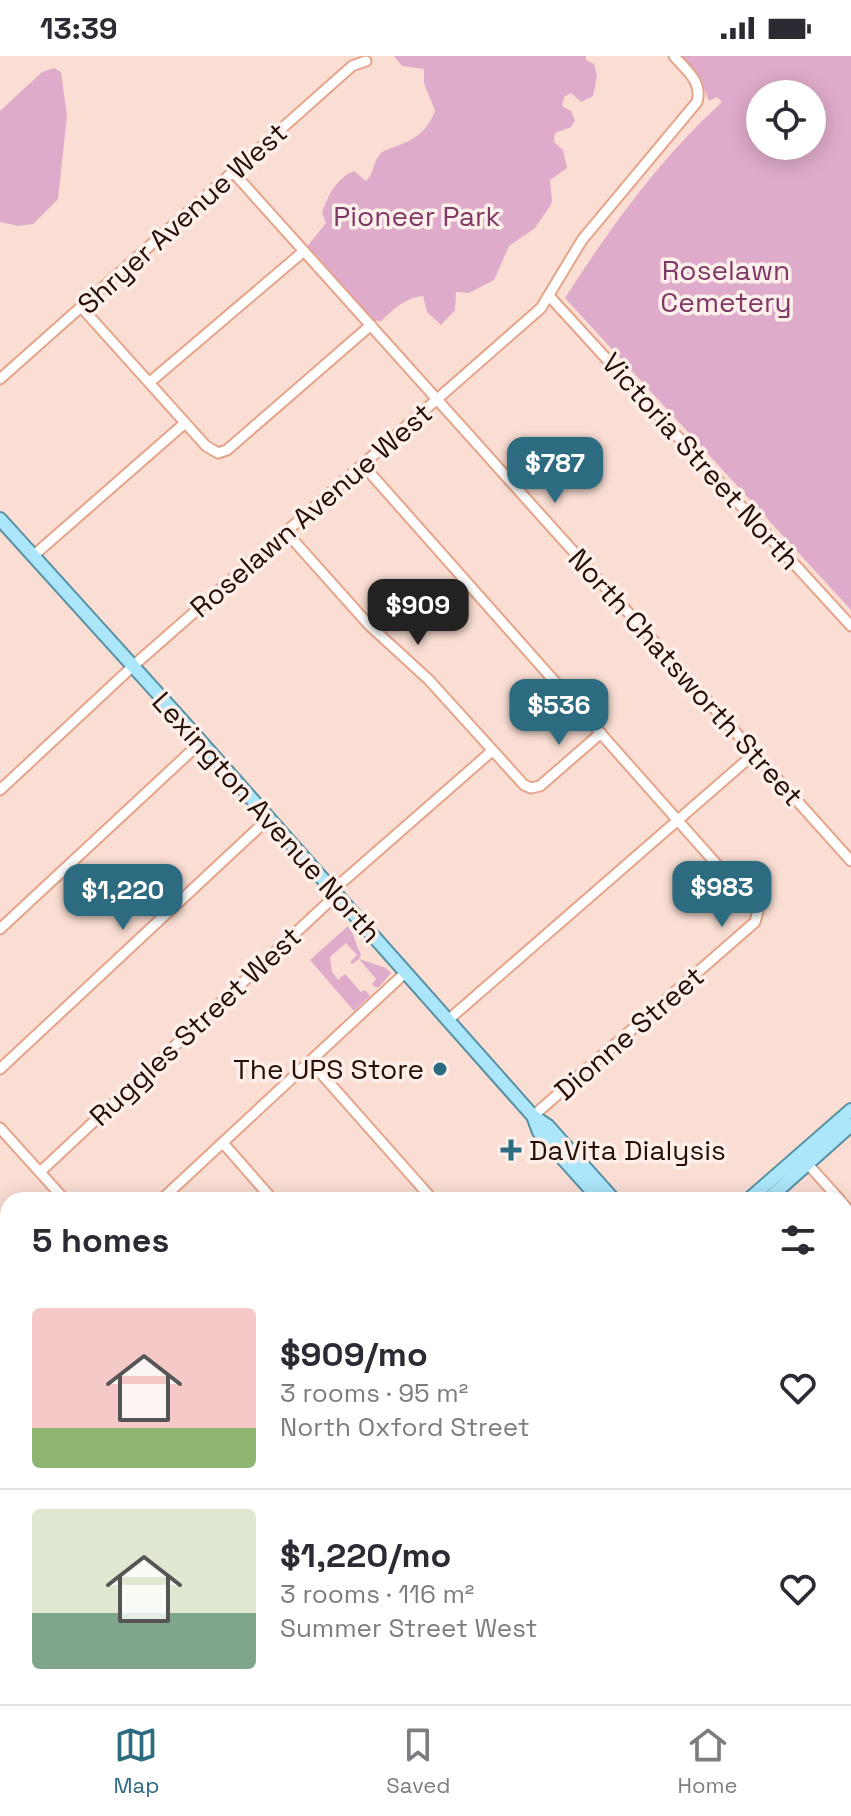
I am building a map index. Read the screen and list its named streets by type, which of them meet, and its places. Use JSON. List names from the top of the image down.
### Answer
{
  "streets": {
    "main road": ["Lexington Avenue North"],
    "street": [
      "Shryer Avenue West",
      "Victoria Street North",
      "Roselawn Avenue West",
      "North Chatsworth Street",
      "Ruggles Street West",
      "Dionne Street"
    ]
  },
  "crossings": [
    ["Shryer Avenue West", "North Chatsworth Street"],
    ["Victoria Street North", "Roselawn Avenue West"],
    ["Roselawn Avenue West", "North Chatsworth Street"],
    ["Roselawn Avenue West", "Lexington Avenue North"],
    ["Lexington Avenue North", "Ruggles Street West"],
    ["Lexington Avenue North", "Dionne Street"]
  ],
  "parks": ["Pioneer Park", "Roselawn Cemetery"],
  "places": {
    "other": ["The UPS Store"],
    "health": ["DaVita Dialysis"]
  },
  "page": {
    "status": "13:39",
    "price": [
      "$787",
      "$909",
      "$536",
      "$983",
      "$1,220"
    ],
    "heading": "5 homes",
    "list": [
      {
        "name": "$909/mo",
        "note": "3 rooms · 95 m² · North Oxford Street"
      },
      {
        "name": "$1,220/mo",
        "note": "3 rooms · 116 m² · Summer Street West"
      }
    ],
    "tabs": ["Map", "Saved", "Home"]
  }
}
